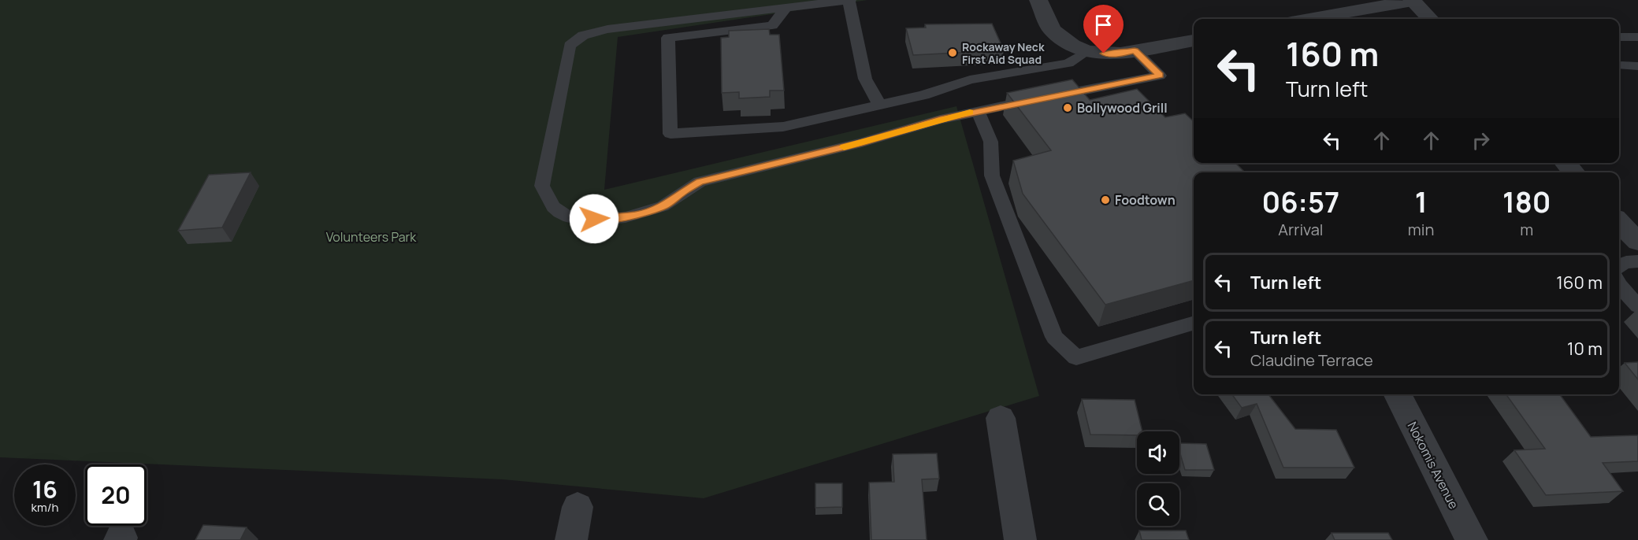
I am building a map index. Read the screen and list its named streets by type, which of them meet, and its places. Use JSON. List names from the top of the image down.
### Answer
{
  "streets": {
    "street": ["Nokomis Avenue"]
  },
  "parks": ["Volunteers Park"],
  "places": ["Rockaway Neck First Aid Squad", "Bollywood Grill", "Foodtown"],
  "page": {
    "turn": ["160 m", "Turn left"],
    "eta": [
      "06:57",
      "Arrival",
      "1",
      "min",
      "180",
      "m"
    ],
    "list": [
      {
        "name": "Turn left",
        "value": "160 m"
      },
      {
        "name": "Turn left",
        "note": "Claudine Terrace",
        "value": "10 m"
      }
    ],
    "speed": "16 km/h",
    "limit": "20"
  }
}
